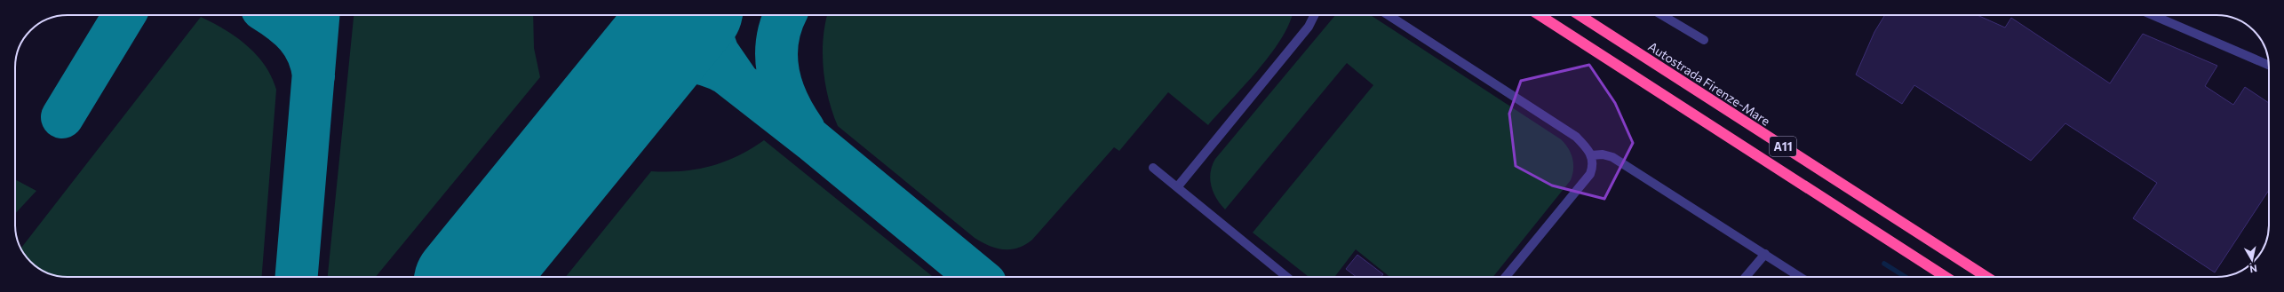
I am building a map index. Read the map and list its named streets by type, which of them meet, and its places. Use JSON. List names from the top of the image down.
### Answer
{
  "streets": {
    "highway": ["Autostrada Firenze-Mare", "A11"]
  },
  "north": "bottom"
}
